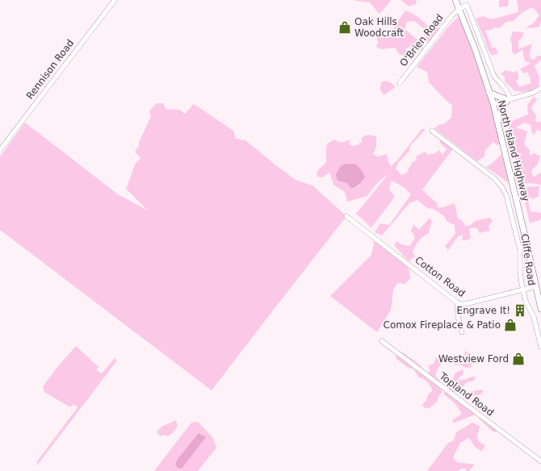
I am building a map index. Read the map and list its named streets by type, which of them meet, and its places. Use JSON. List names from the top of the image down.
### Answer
{
  "streets": {
    "main road": ["North Island Highway"],
    "street": [
      "O'Brien Road",
      "Rennison Road",
      "Cliffe Road",
      "Cotton Road",
      "Topland Road"
    ]
  },
  "crossings": [
    ["O'Brien Road", "North Island Highway"],
    ["North Island Highway", "Cotton Road"],
    ["Cliffe Road", "Cotton Road"]
  ],
  "places": {
    "shop": ["Oak Hills Woodcraft", "Comox Fireplace & Patio", "Westview Ford"],
    "building": ["Engrave It!"]
  }
}
